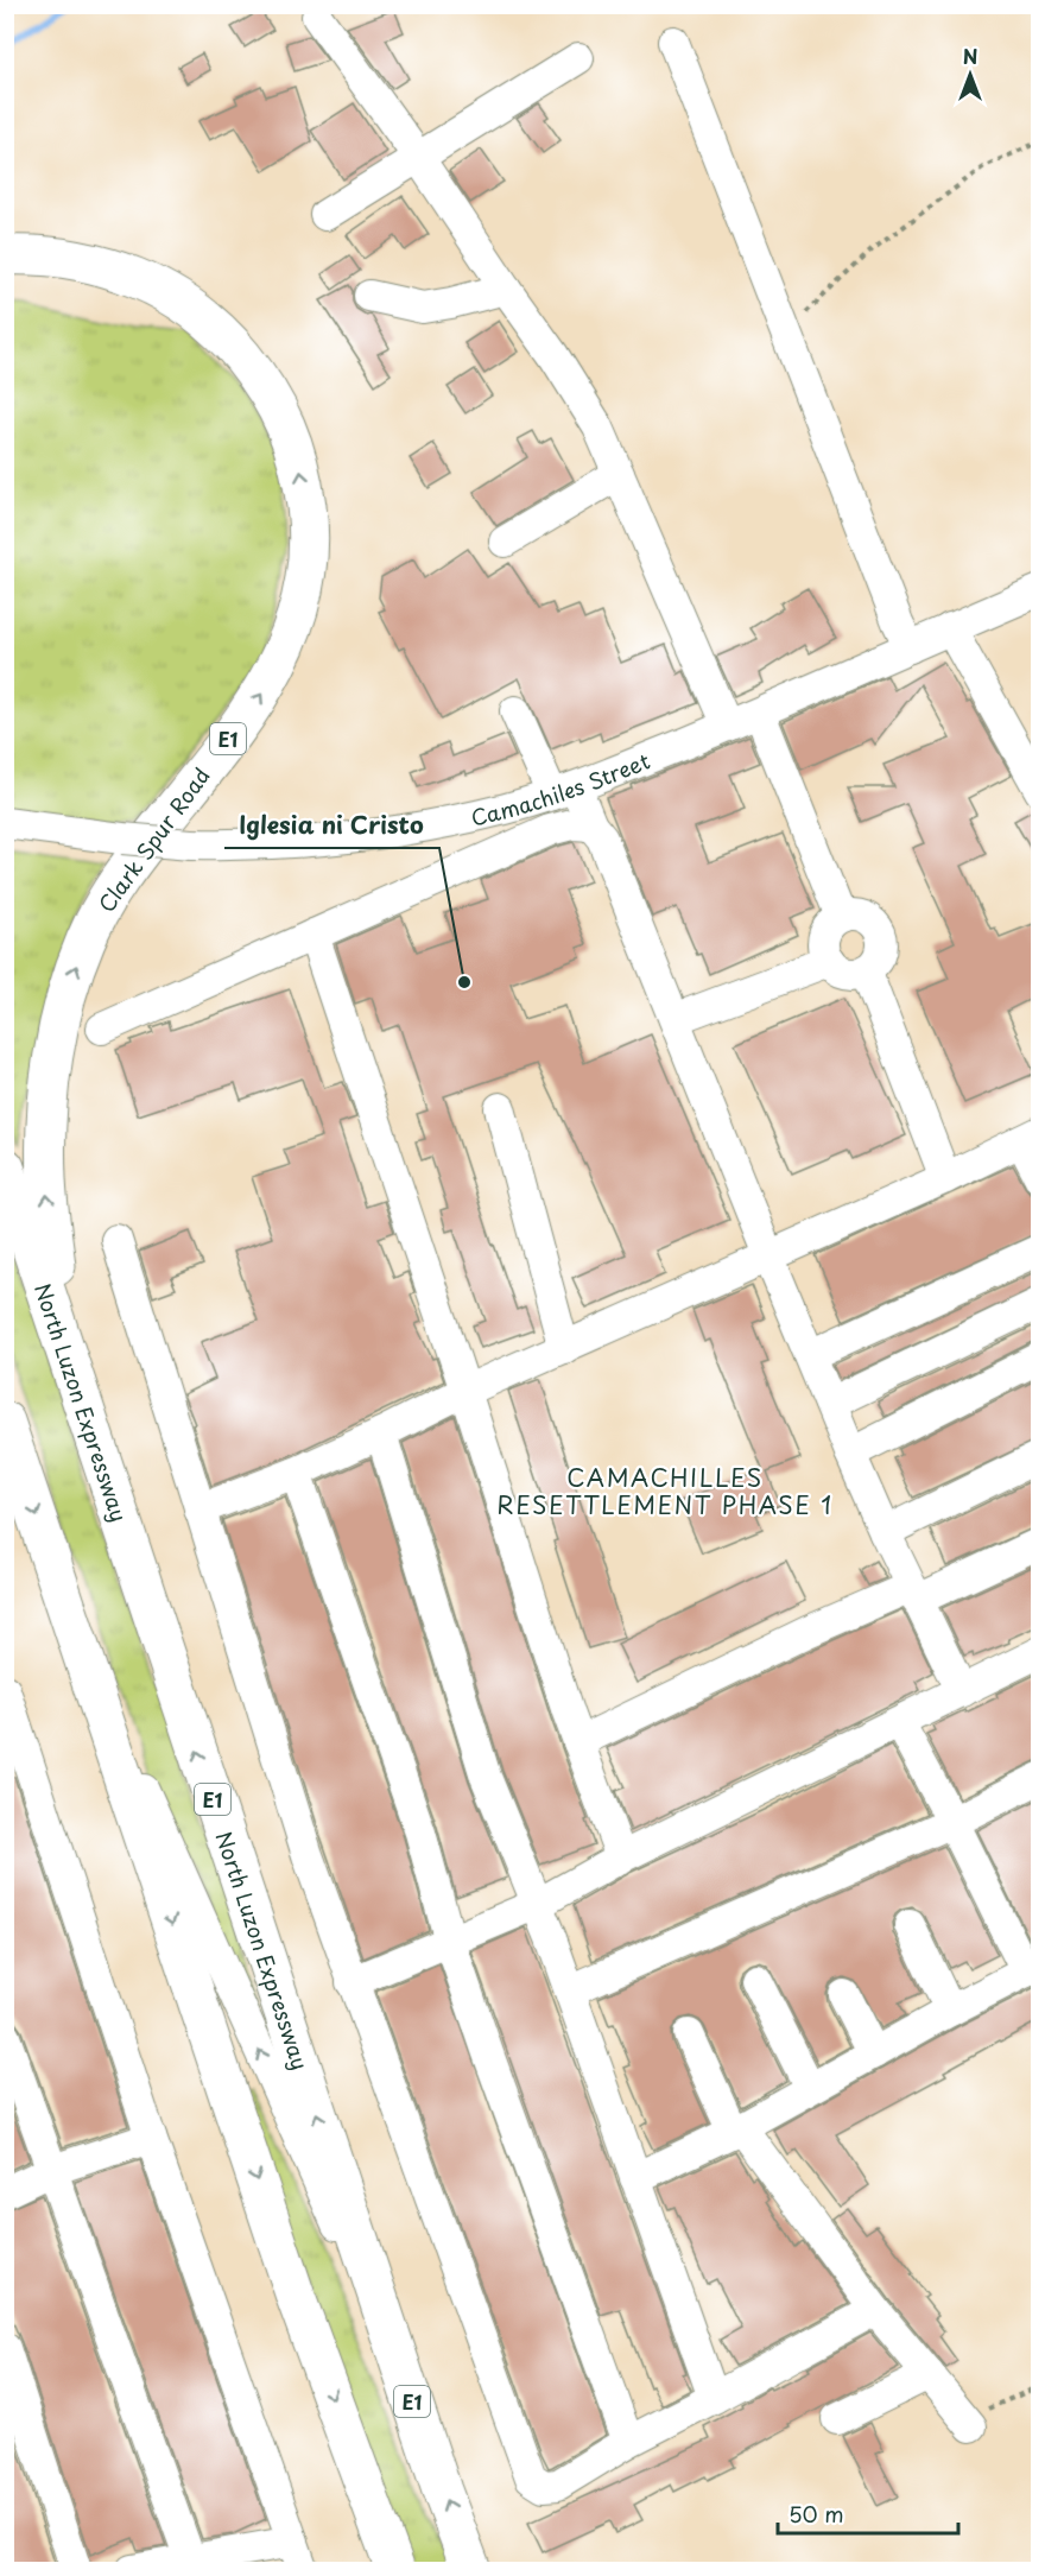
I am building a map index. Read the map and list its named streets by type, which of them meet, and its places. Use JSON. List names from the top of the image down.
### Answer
{
  "streets": {
    "highway": ["E1", "Clark Spur Road", "North Luzon Expressway"],
    "street": ["Camachiles Street"]
  },
  "crossings": [
    ["Clark Spur Road", "North Luzon Expressway"]
  ],
  "one_way": ["Clark Spur Road"],
  "districts": ["CAMACHILLES RESETTLEMENT PHASE 1"],
  "places": ["Iglesia ni Cristo"],
  "scale_bar": "50 m",
  "north": "top"
}
